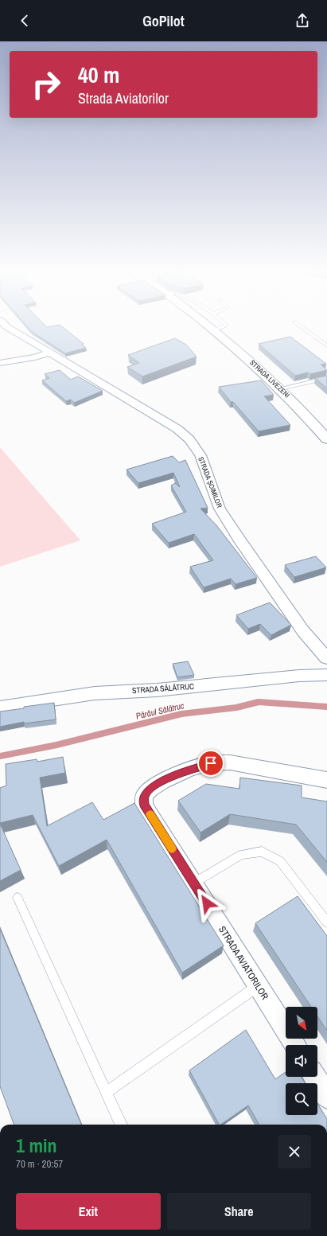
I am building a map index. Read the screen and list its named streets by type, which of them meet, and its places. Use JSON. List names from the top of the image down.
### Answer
{
  "streets": {
    "main road": ["STRADA LIVEZENI"],
    "street": ["STRADA ȘOIMILOR", "STRADA SĂLĂTRUC", "STRADA AVIATORILOR"]
  },
  "water": ["Pârâul Sălătruc"],
  "north": "bottom right",
  "page": {
    "header": "GoPilot",
    "turn": ["40 m", "Strada Aviatorilor"],
    "heading": ["1 min", "70 m · 20:57"],
    "buttons": ["Exit", "Share"]
  }
}
